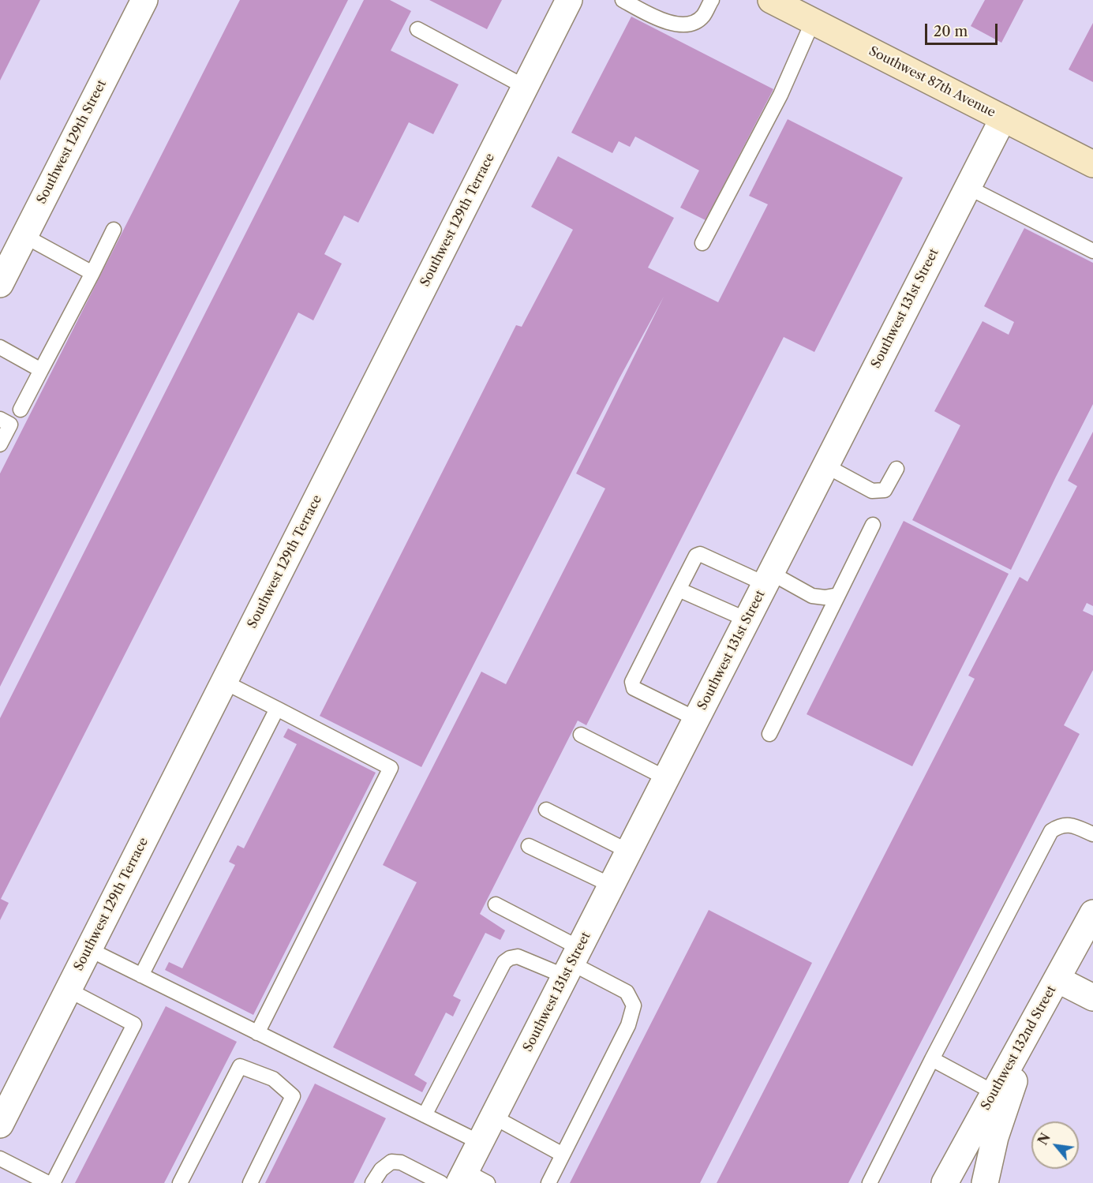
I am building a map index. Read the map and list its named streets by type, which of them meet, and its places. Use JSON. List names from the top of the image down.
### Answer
{
  "streets": {
    "main road": ["Southwest 87th Avenue"],
    "street": [
      "Southwest 129th Street",
      "Southwest 129th Terrace",
      "Southwest 131st Street",
      "Southwest 132nd Street"
    ]
  },
  "crossings": [
    ["Southwest 87th Avenue", "Southwest 131st Street"]
  ],
  "scale_bar": "20 m",
  "north": "top left"
}
